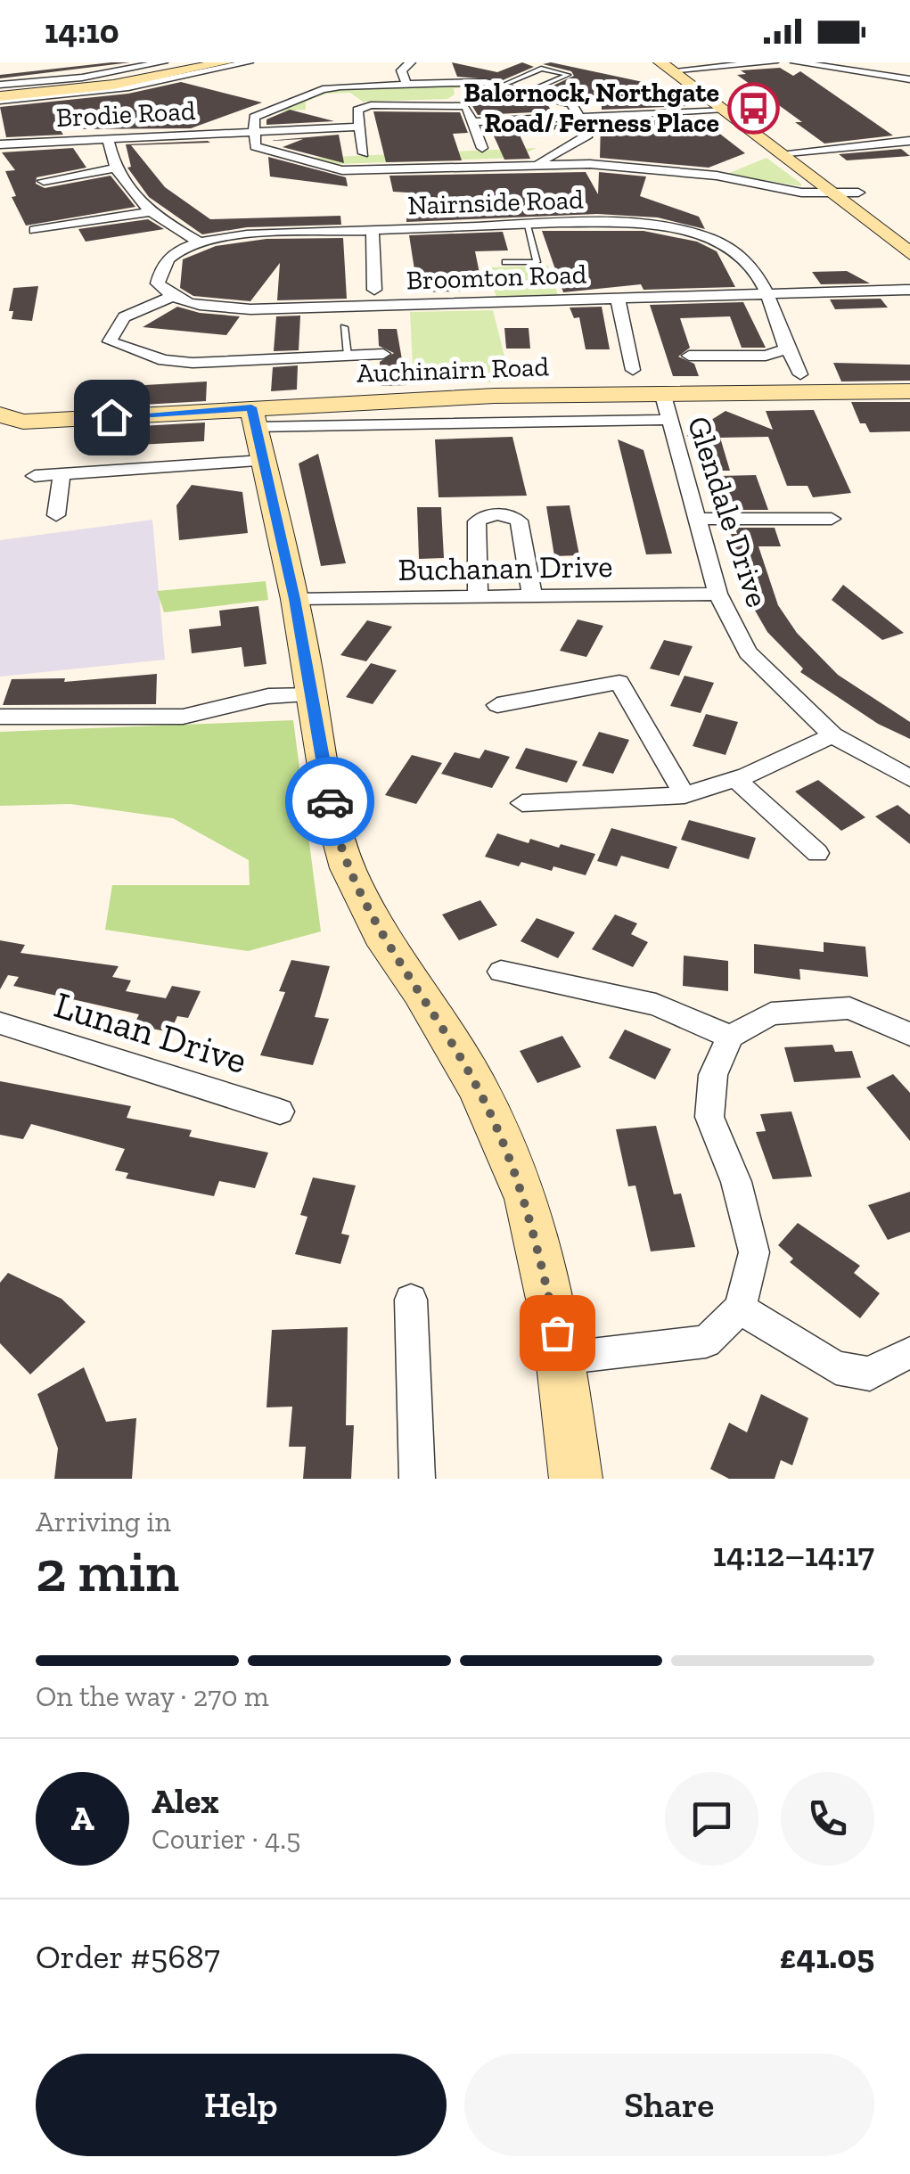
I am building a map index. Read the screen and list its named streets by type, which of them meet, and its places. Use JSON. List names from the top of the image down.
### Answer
{
  "streets": {
    "street": [
      "Brodie Road",
      "Nairnside Road",
      "Broomton Road",
      "Auchinairn Road",
      "Glendale Drive",
      "Buchanan Drive",
      "Lunan Drive"
    ]
  },
  "crossings": [
    ["Nairnside Road", "Broomton Road"],
    ["Auchinairn Road", "Glendale Drive"],
    ["Glendale Drive", "Buchanan Drive"]
  ],
  "places": {
    "bus stop": ["Balornock, Northgate Road/ Ferness Place"]
  },
  "page": {
    "status": "14:10",
    "heading": ["2 min", "Arriving in", "14:12–14:17"],
    "panel": [
      "Alex",
      "Courier · 4.5",
      "Order #5687",
      "£41.05"
    ],
    "bar": "On the way · 270 m",
    "round": "A",
    "buttons": ["Help", "Share"]
  }
}
